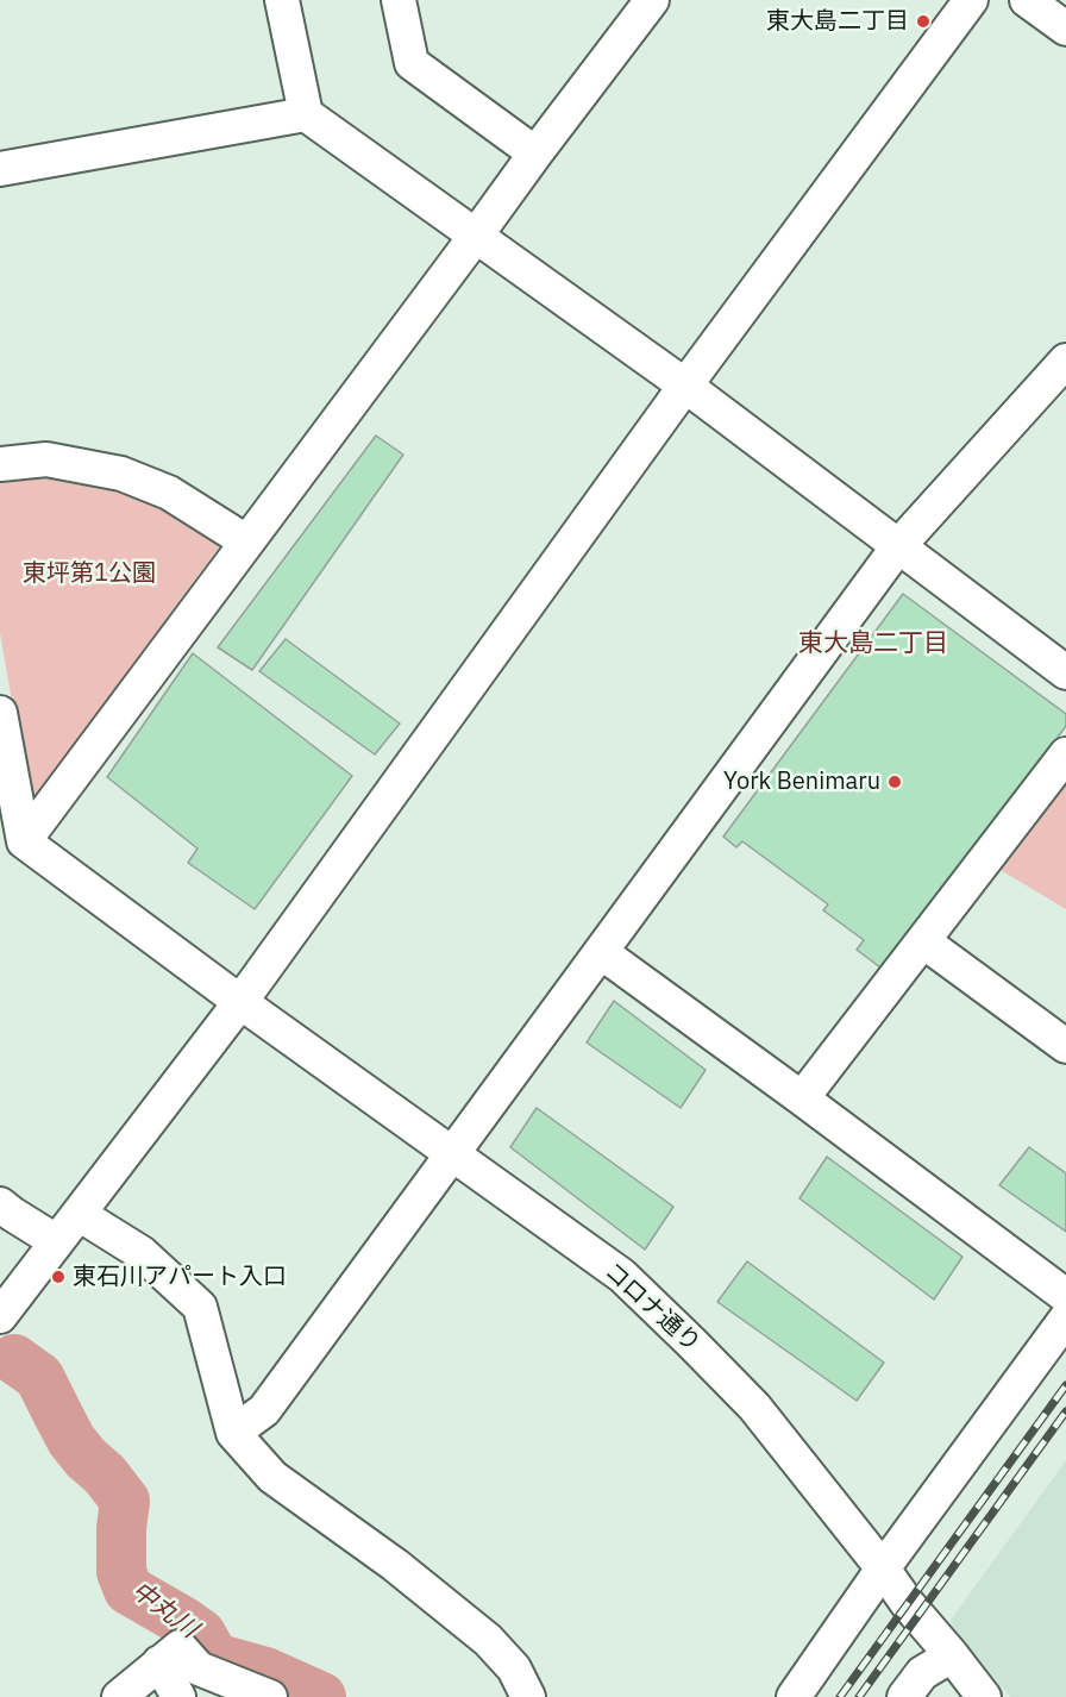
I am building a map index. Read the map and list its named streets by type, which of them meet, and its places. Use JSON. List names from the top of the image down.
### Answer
{
  "streets": {
    "street": ["コロナ通り"]
  },
  "districts": ["東大島二丁目"],
  "water": ["中丸川"],
  "parks": ["東坪第1公園"],
  "places": ["東大島二丁目", "York Benimaru", "東石川アパート入口"]
}
